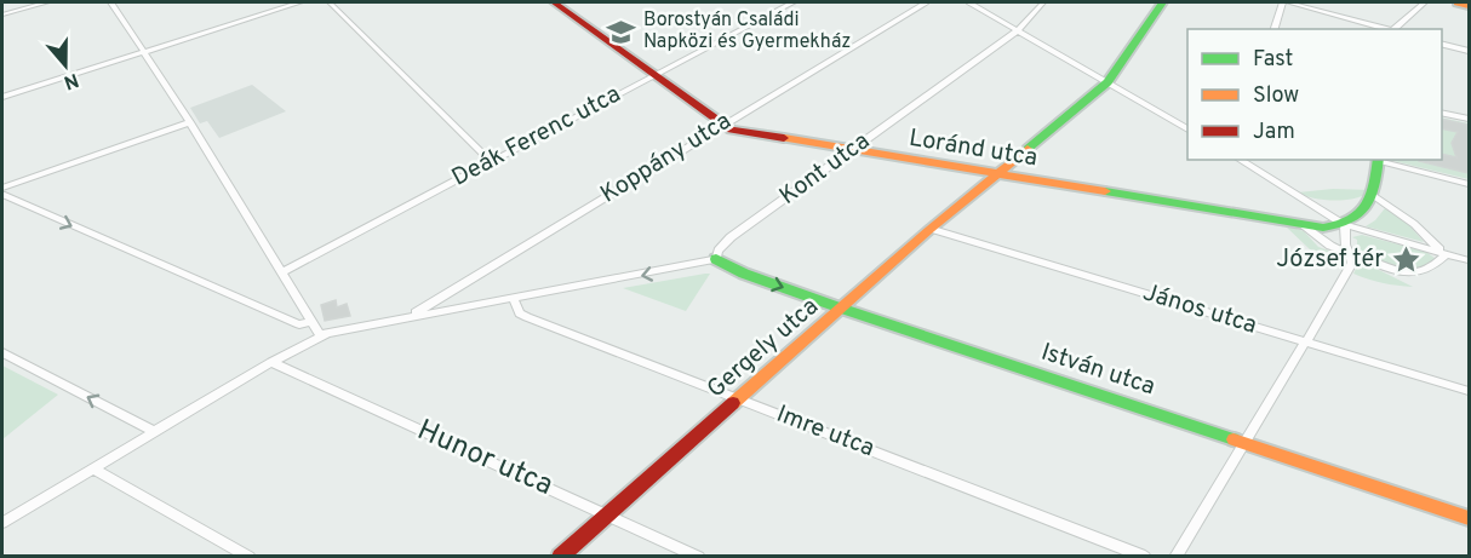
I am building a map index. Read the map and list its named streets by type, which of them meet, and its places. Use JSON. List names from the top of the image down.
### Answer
{
  "streets": {
    "street": [
      "Deák Ferenc utca",
      "Loránd utca",
      "Koppány utca",
      "Kont utca",
      "János utca",
      "Gergely utca",
      "István utca",
      "Imre utca",
      "Hunor utca"
    ]
  },
  "crossings": [
    ["Deák Ferenc utca", "Loránd utca"],
    ["Loránd utca", "Koppány utca"],
    ["Loránd utca", "Kont utca"],
    ["Loránd utca", "Gergely utca"],
    ["Kont utca", "István utca"],
    ["János utca", "Gergely utca"],
    ["Gergely utca", "István utca"],
    ["Gergely utca", "Imre utca"],
    ["Gergely utca", "Hunor utca"]
  ],
  "places": {
    "school or university": ["Borostyán Családi Napközi és Gyermekház"],
    "place": ["József tér"]
  },
  "legend": ["Fast", "Slow", "Jam"],
  "north": "bottom"
}
